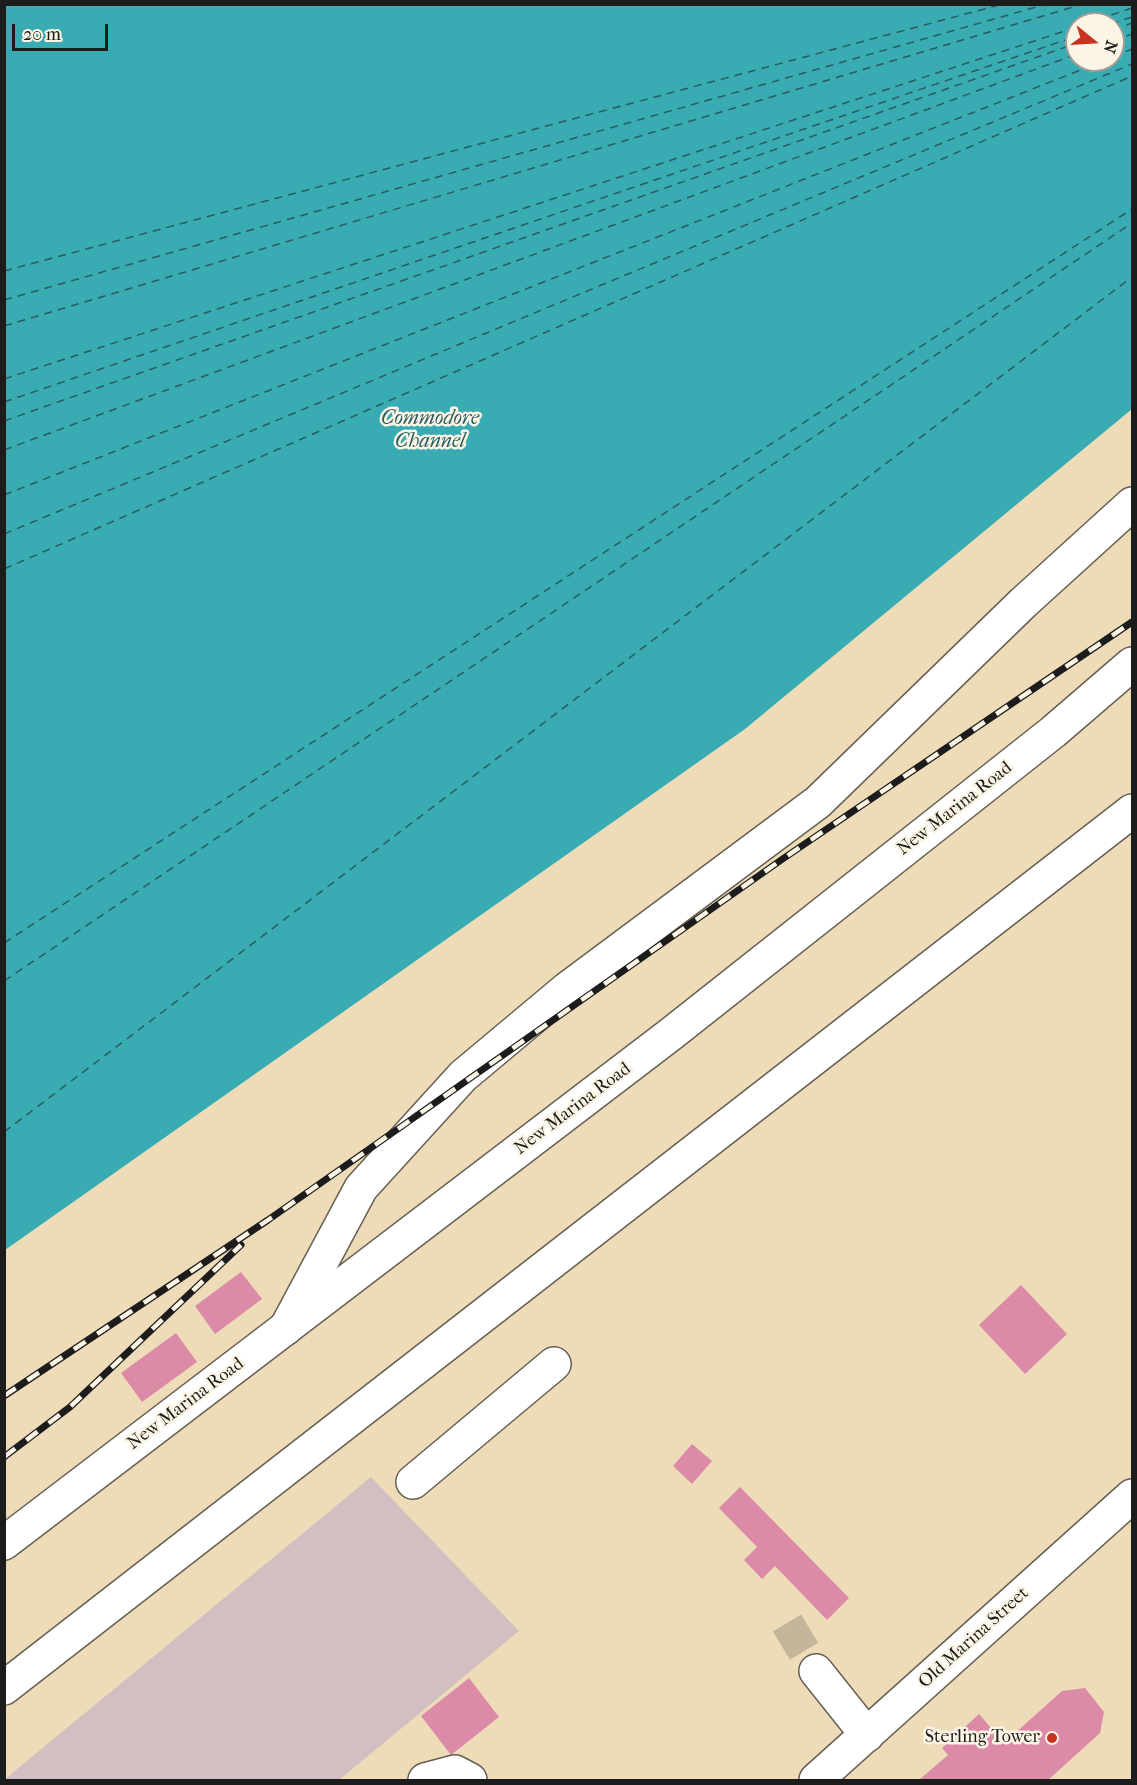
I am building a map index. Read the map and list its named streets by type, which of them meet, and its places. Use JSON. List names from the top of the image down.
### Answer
{
  "streets": {
    "main road": ["New Marina Road", "Old Marina Street"]
  },
  "water": ["Commodore Channel"],
  "places": ["Sterling Tower"],
  "scale_bar": "20 m",
  "north": "right"
}
